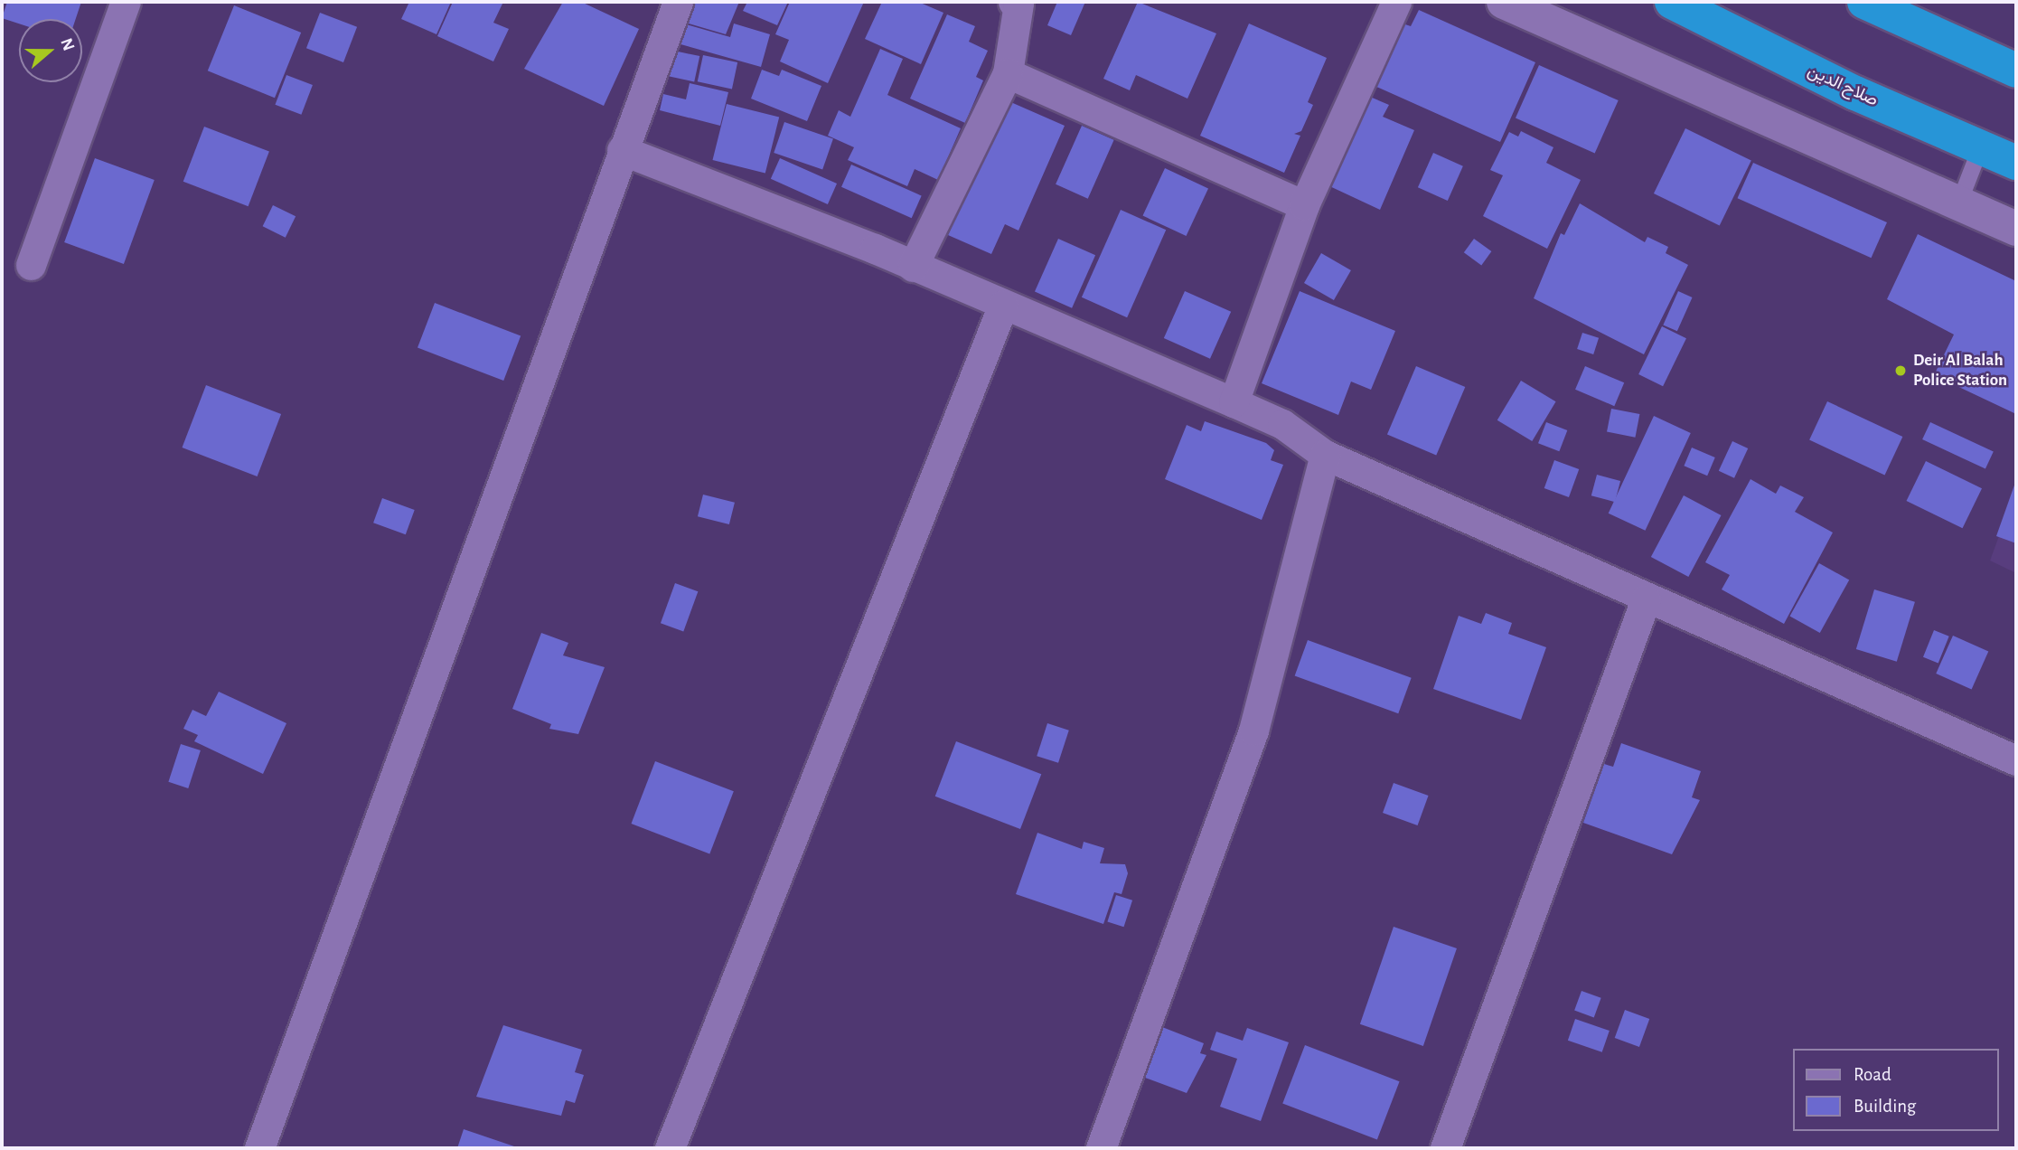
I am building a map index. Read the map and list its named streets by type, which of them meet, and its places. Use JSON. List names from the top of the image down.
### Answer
{
  "streets": {
    "highway": ["صلاح الدين"]
  },
  "places": ["Deir Al Balah Police Station"],
  "legend": ["Road", "Building"],
  "north": "right"
}
